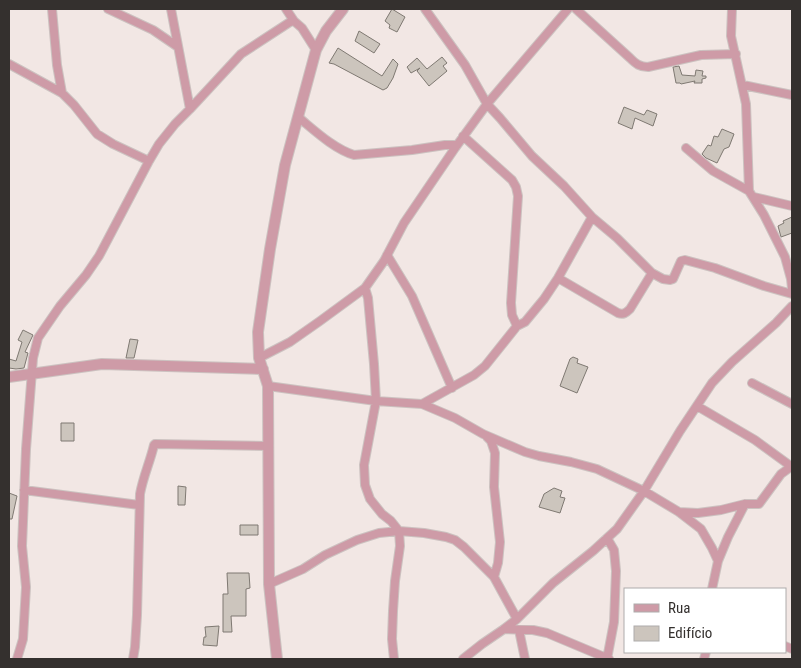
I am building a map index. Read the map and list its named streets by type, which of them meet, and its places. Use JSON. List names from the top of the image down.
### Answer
{
  "legend": ["Rua", "Edifício"]
}
